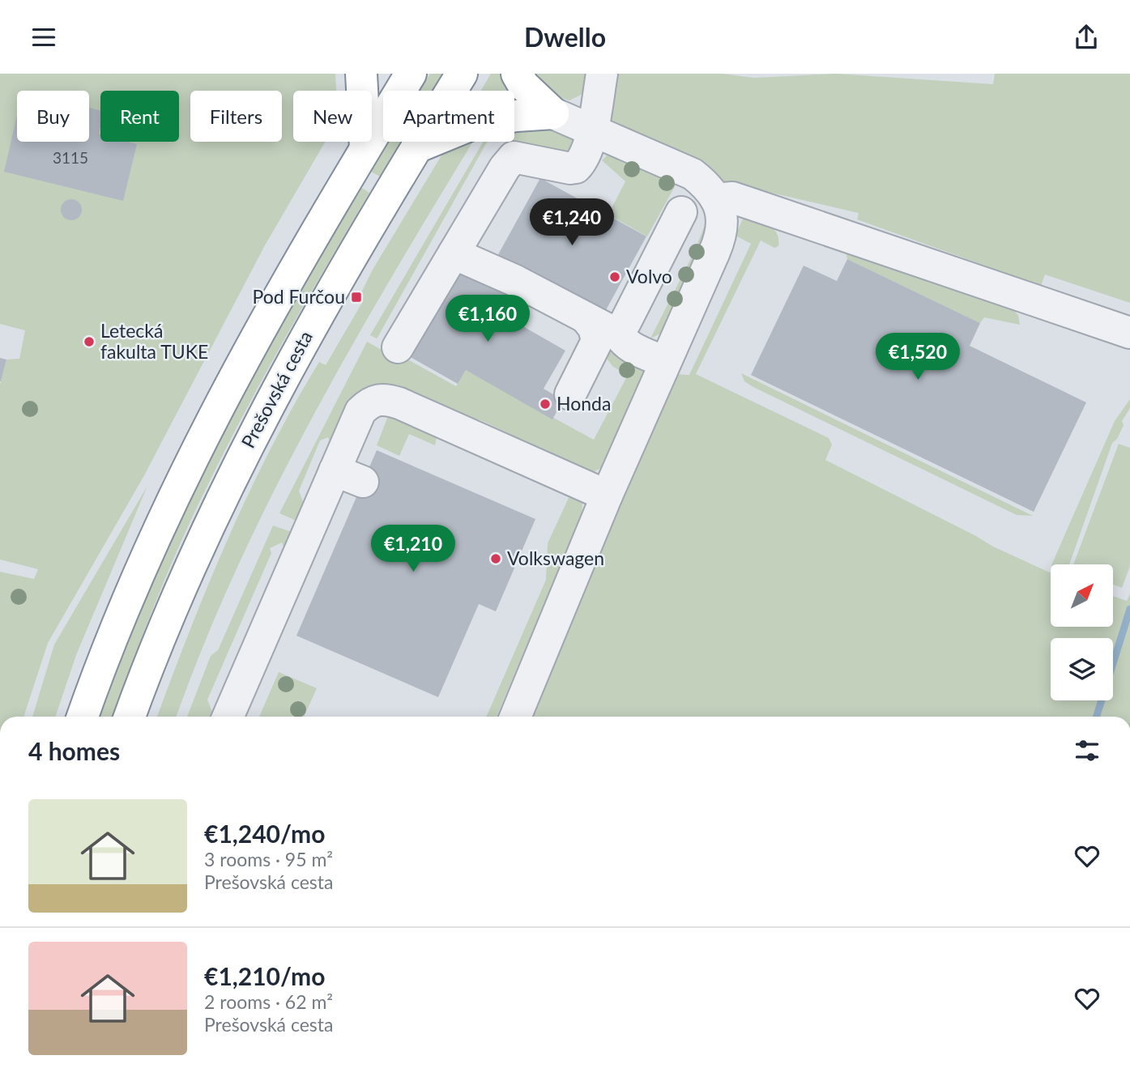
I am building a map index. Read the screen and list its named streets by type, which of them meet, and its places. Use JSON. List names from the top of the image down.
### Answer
{
  "streets": {
    "highway": ["Prešovská cesta"]
  },
  "places": {
    "other": [
      "Volvo",
      "Letecká fakulta TUKE",
      "Honda",
      "Volkswagen"
    ],
    "transit": ["Pod Furčou"]
  },
  "house_numbers": ["3115"],
  "north": "top right",
  "page": {
    "header": "Dwello",
    "chip": [
      "Buy",
      "Rent",
      "Filters",
      "New",
      "Apartment"
    ],
    "price": [
      "€1,240",
      "€1,160",
      "€1,520",
      "€1,210"
    ],
    "heading": "4 homes",
    "list": [
      {
        "name": "€1,240/mo",
        "note": "3 rooms · 95 m² · Prešovská cesta"
      },
      {
        "name": "€1,210/mo",
        "note": "2 rooms · 62 m² · Prešovská cesta"
      }
    ]
  }
}
